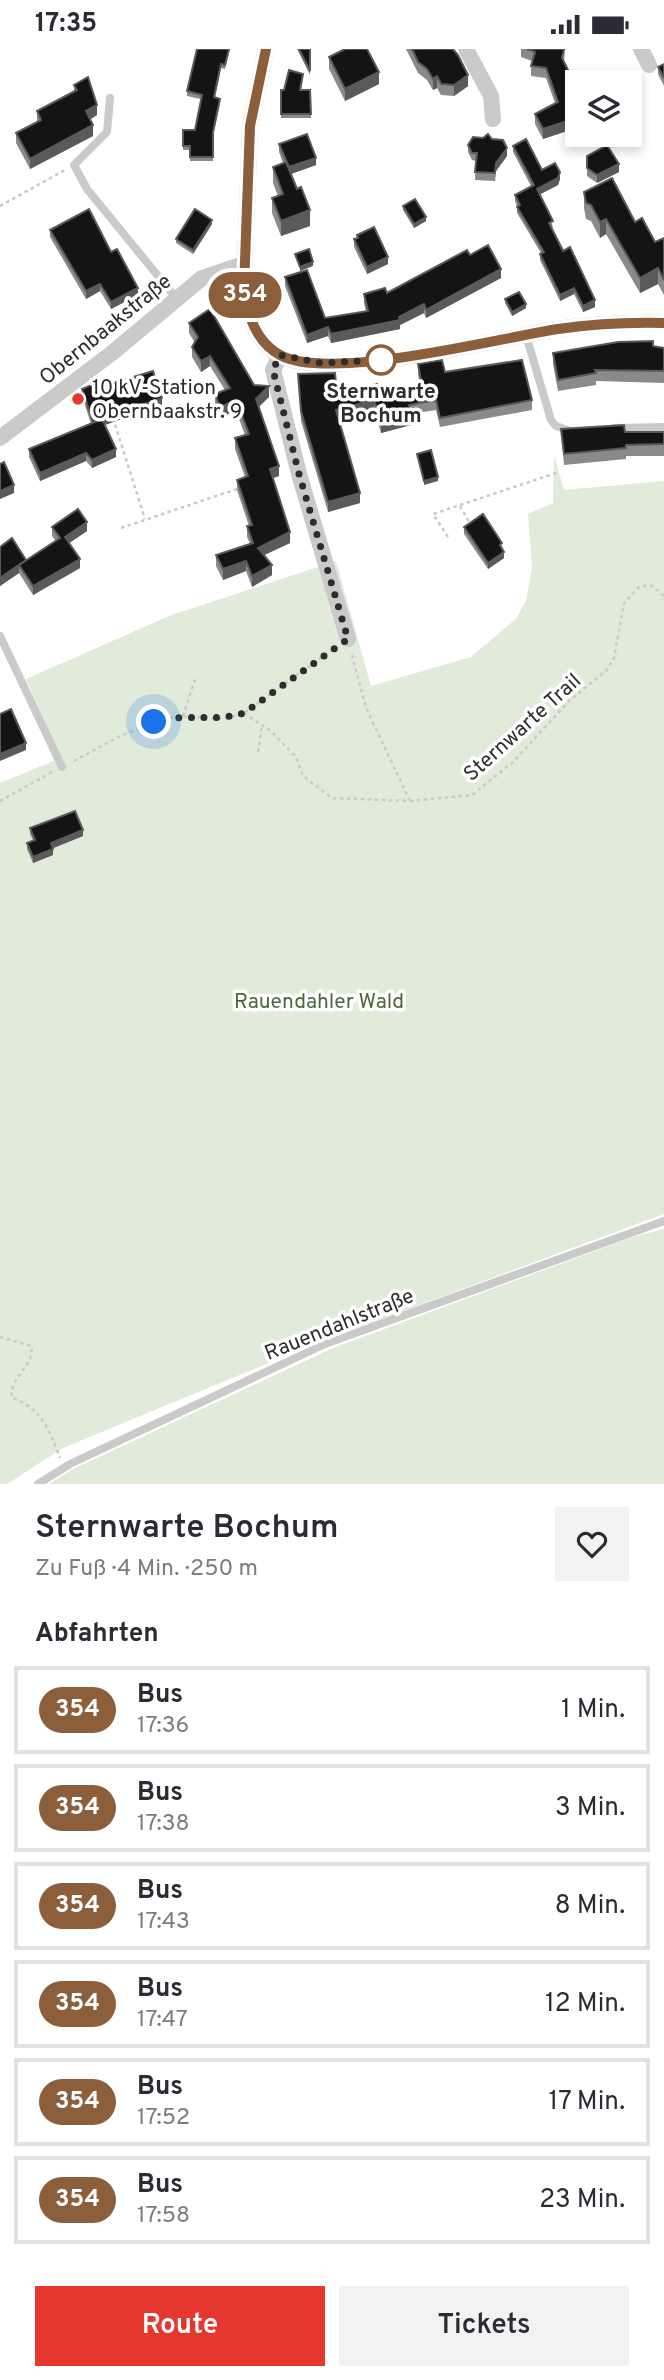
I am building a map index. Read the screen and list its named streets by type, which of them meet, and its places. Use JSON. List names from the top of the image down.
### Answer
{
  "streets": {
    "street": ["Obernbaakstraße"],
    "lane": ["Rauendahlstraße"],
    "path": ["Sternwarte Trail"]
  },
  "parks": ["Rauendahler Wald"],
  "places": ["Sternwarte Bochum", "10 kV-Station Obernbaakstr. 9"],
  "lines": ["bus line 354"],
  "page": {
    "status": "17:35",
    "on_map": "354",
    "heading": [
      ["Sternwarte Bochum", "Zu Fuß · 4 Min. · 250 m"],
      "Abfahrten"
    ],
    "list": [
      {
        "mark": "354",
        "name": "Bus",
        "note": "17:36",
        "value": "1 Min."
      },
      {
        "mark": "354",
        "name": "Bus",
        "note": "17:38",
        "value": "3 Min."
      },
      {
        "mark": "354",
        "name": "Bus",
        "note": "17:43",
        "value": "8 Min."
      },
      {
        "mark": "354",
        "name": "Bus",
        "note": "17:47",
        "value": "12 Min."
      },
      {
        "mark": "354",
        "name": "Bus",
        "note": "17:52",
        "value": "17 Min."
      },
      {
        "mark": "354",
        "name": "Bus",
        "note": "17:58",
        "value": "23 Min."
      }
    ],
    "buttons": ["Route", "Tickets"]
  }
}
